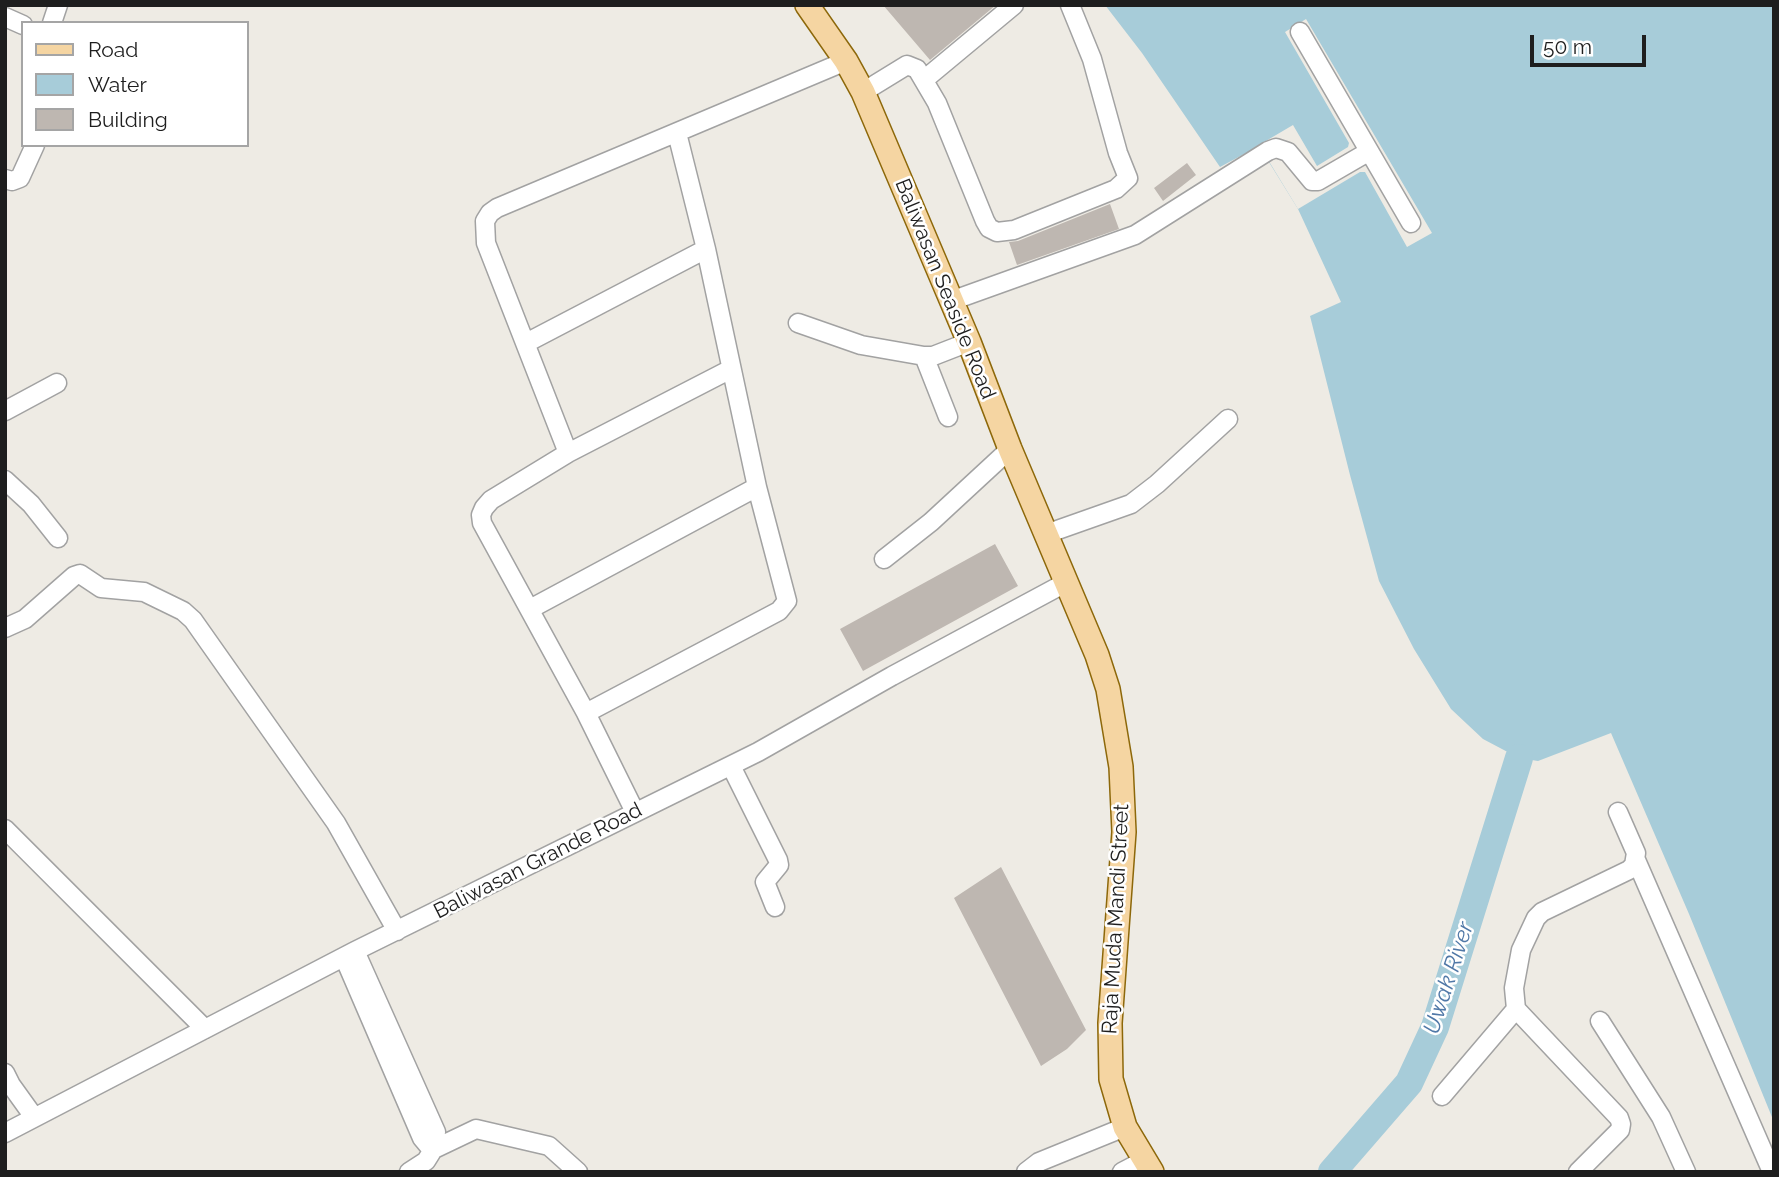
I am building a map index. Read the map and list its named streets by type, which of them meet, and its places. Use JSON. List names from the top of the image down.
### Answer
{
  "streets": {
    "main road": ["Baliwasan Seaside Road", "Raja Muda Mandi Street"],
    "street": ["Baliwasan Grande Road"]
  },
  "crossings": [
    ["Baliwasan Seaside Road", "Baliwasan Grande Road"],
    ["Baliwasan Seaside Road", "Raja Muda Mandi Street"],
    ["Baliwasan Grande Road", "Raja Muda Mandi Street"]
  ],
  "water": ["Uwak River"],
  "legend": ["Road", "Water", "Building"],
  "scale_bar": "50 m"
}
